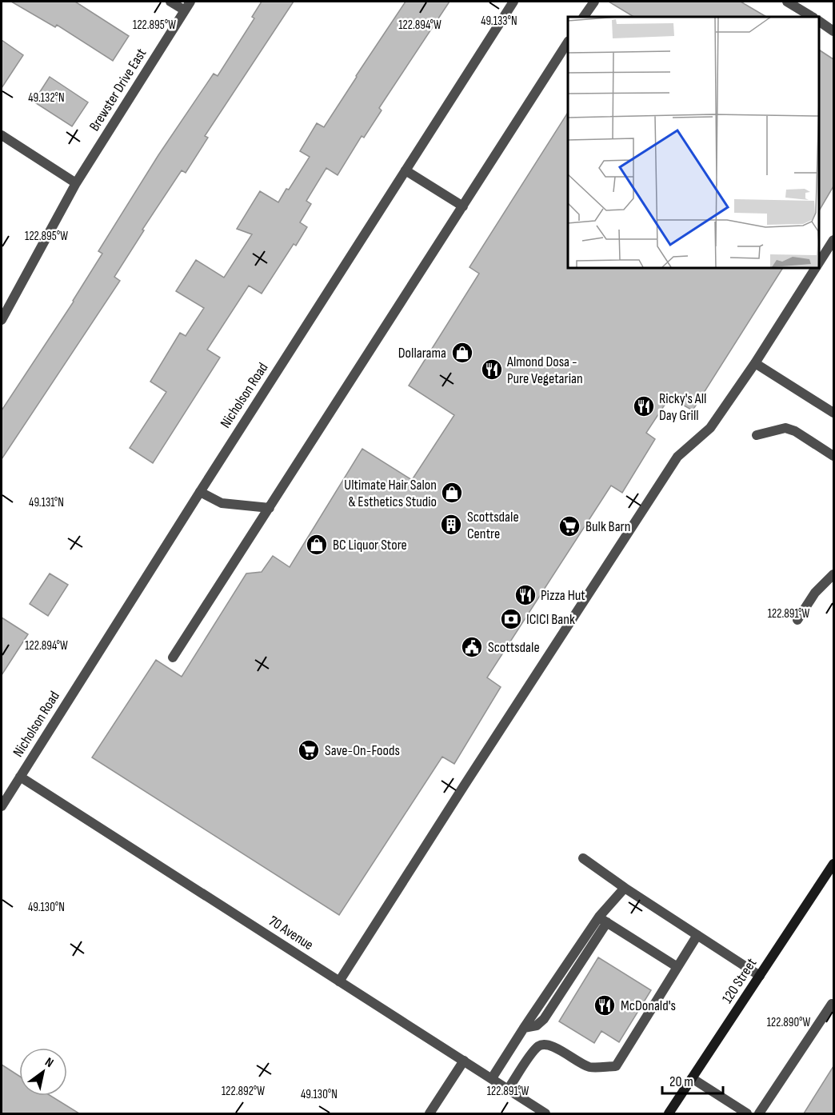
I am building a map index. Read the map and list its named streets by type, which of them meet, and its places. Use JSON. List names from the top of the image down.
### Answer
{
  "streets": {
    "main road": ["120 Street"],
    "street": ["Brewster Drive East", "Nicholson Road", "70 Avenue"]
  },
  "crossings": [
    ["Nicholson Road", "70 Avenue"]
  ],
  "places": {
    "shop": ["Dollarama", "Ultimate Hair Salon & Esthetics Studio", "BC Liquor Store"],
    "restaurant": [
      "Almond Dosa - Pure Vegetarian",
      "Ricky's All Day Grill",
      "Pizza Hut",
      "McDonald's"
    ],
    "building": ["Scottsdale Centre"],
    "supermarket": ["Bulk Barn", "Save-On-Foods"],
    "bank": ["ICICI Bank"],
    "public building": ["Scottsdale"]
  },
  "scale_bar": "20 m",
  "north": "top right",
  "coordinates": [
    "49.133°N",
    "122.895°W",
    "122.894°W",
    "49.132°N",
    "49.131°N",
    "122.891°W",
    "49.130°N",
    "122.890°W",
    "122.892°W"
  ]
}
